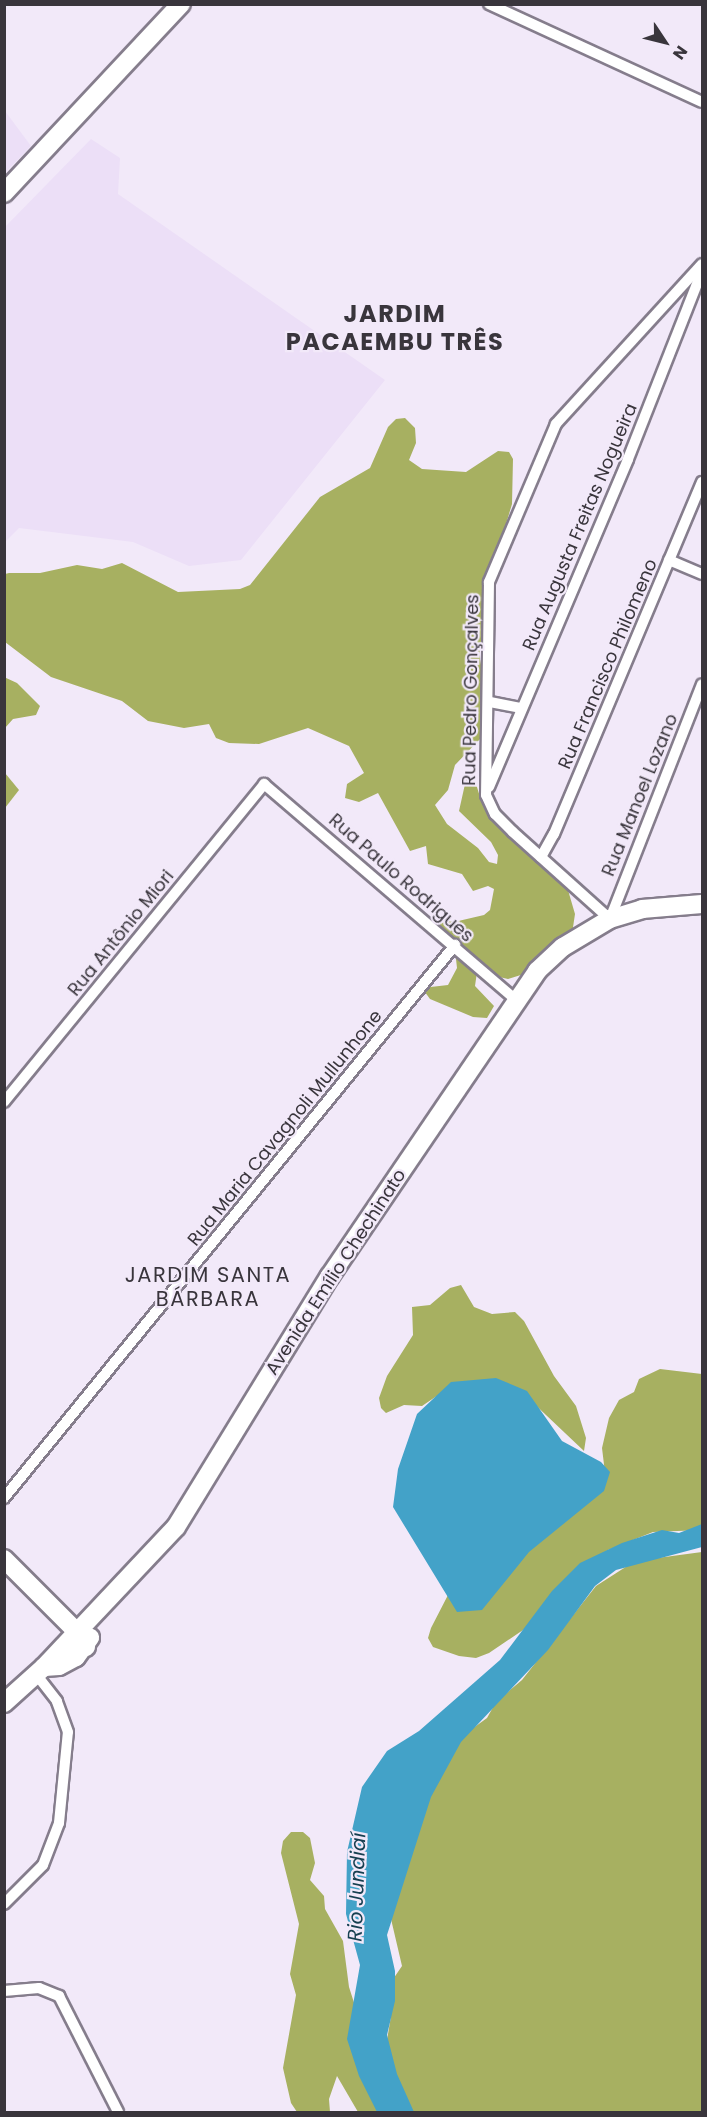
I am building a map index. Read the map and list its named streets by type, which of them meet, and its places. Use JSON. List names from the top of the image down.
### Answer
{
  "streets": {
    "main road": ["Avenida Emílio Chechinato"],
    "street": [
      "Rua Augusta Freitas Nogueira",
      "Rua Francisco Philomeno",
      "Rua Pedro Gonçalves",
      "Rua Manoel Lozano",
      "Rua Paulo Rodrigues",
      "Rua Antônio Miori",
      "Rua Maria Cavagnoli Mullunhone"
    ]
  },
  "crossings": [
    ["Rua Augusta Freitas Nogueira", "Rua Pedro Gonçalves"],
    ["Rua Francisco Philomeno", "Rua Pedro Gonçalves"],
    ["Rua Pedro Gonçalves", "Rua Manoel Lozano"],
    ["Rua Pedro Gonçalves", "Avenida Emílio Chechinato"],
    ["Rua Manoel Lozano", "Avenida Emílio Chechinato"],
    ["Rua Paulo Rodrigues", "Rua Antônio Miori"],
    ["Rua Paulo Rodrigues", "Rua Maria Cavagnoli Mullunhone"],
    ["Rua Paulo Rodrigues", "Avenida Emílio Chechinato"]
  ],
  "districts": ["JARDIM PACAEMBU TRÊS", "JARDIM SANTA BÁRBARA"],
  "water": ["Rio Jundiaí"],
  "north": "bottom right"
}
